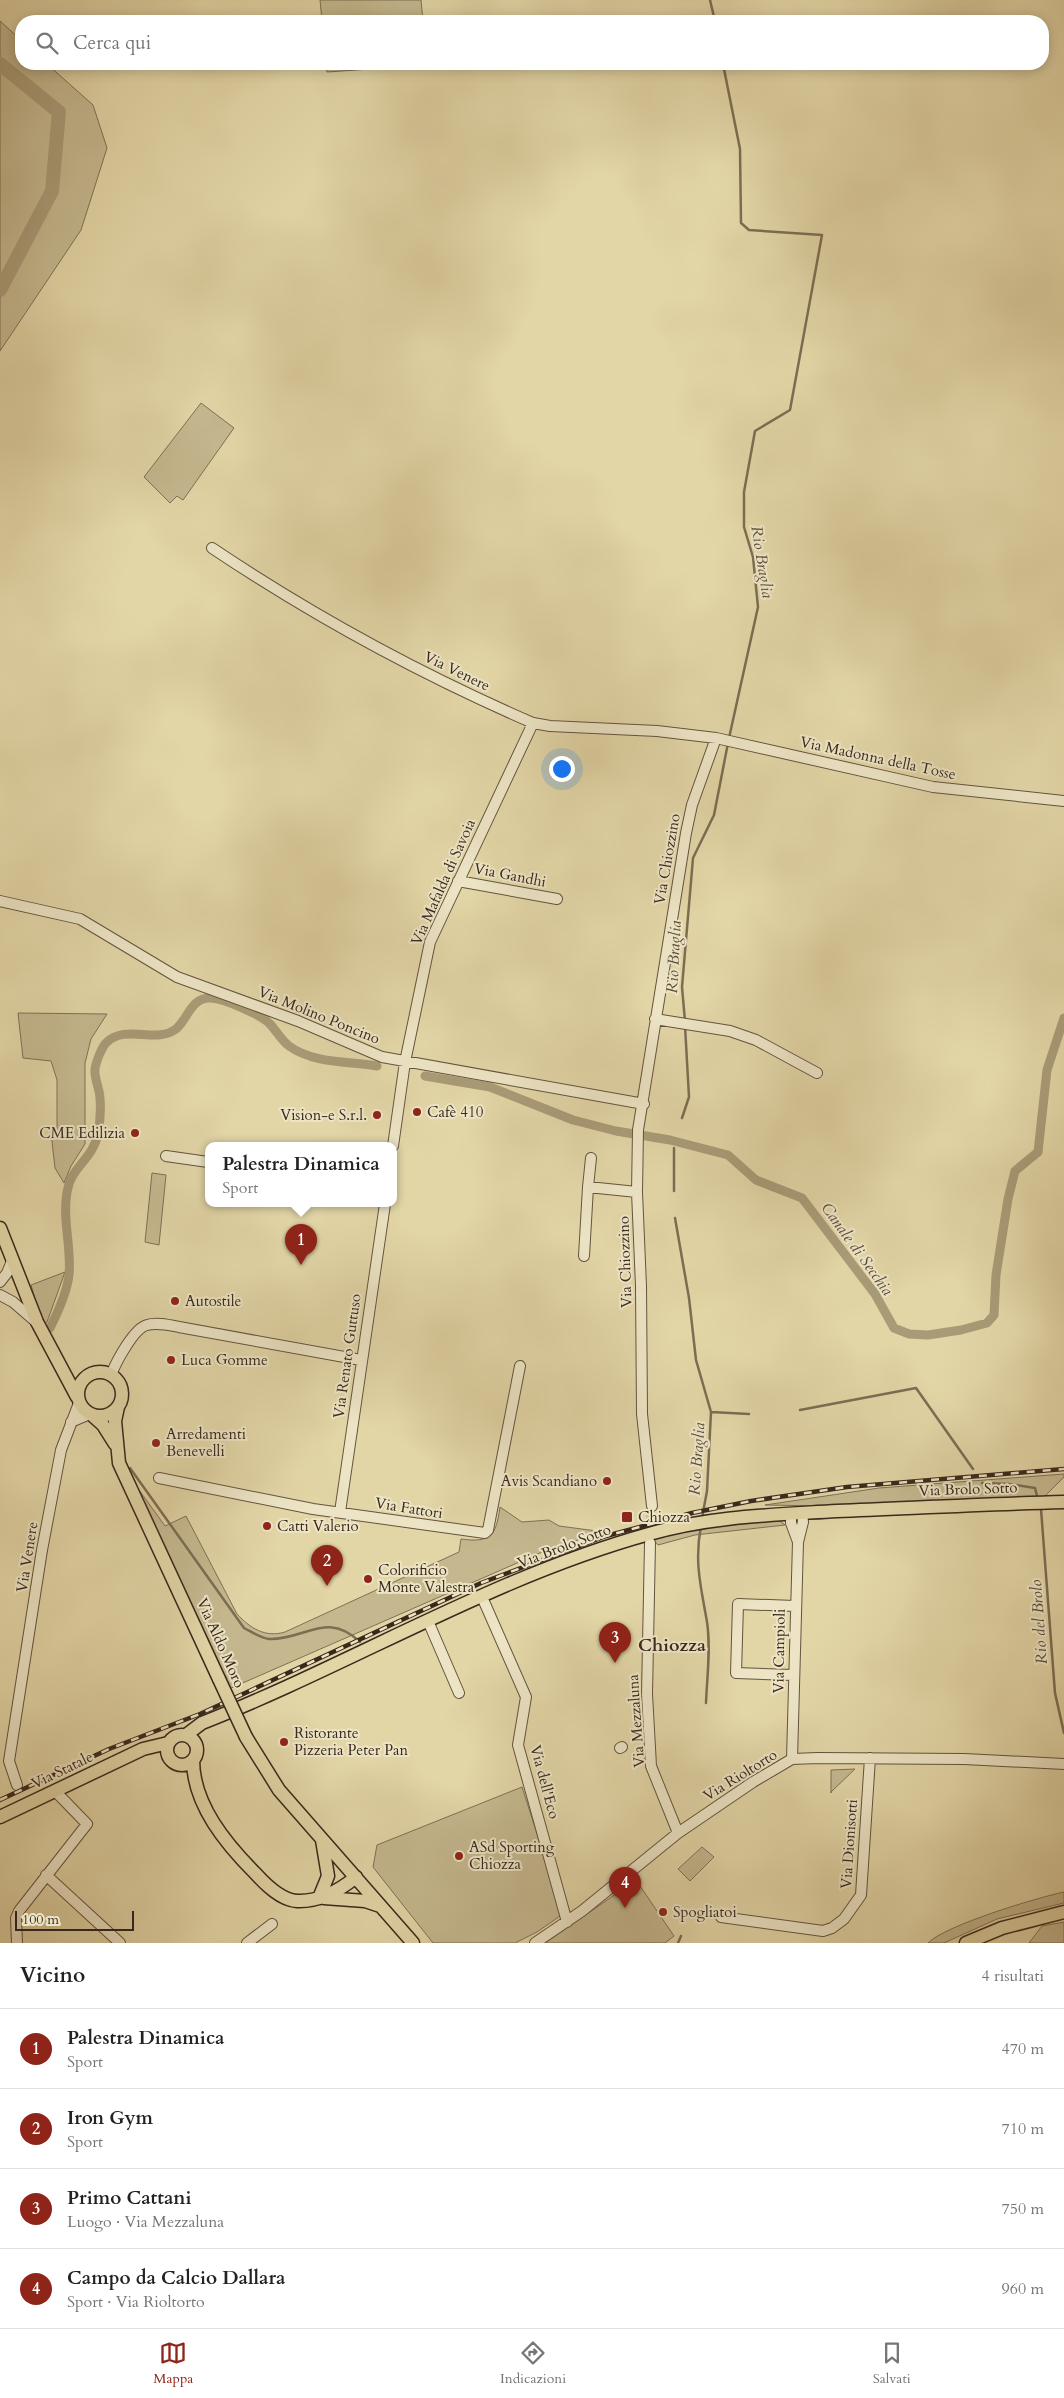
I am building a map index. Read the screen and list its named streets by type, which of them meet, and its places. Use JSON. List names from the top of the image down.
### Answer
{
  "streets": {
    "main road": ["Via Brolo Sotto", "Via Aldo Moro", "Via Statale"],
    "street": [
      "Via Venere",
      "Via Madonna della Tosse",
      "Via Chiozzino",
      "Via Gandhi",
      "Via Mafalda di Savoia",
      "Via Molino Poncino",
      "Via Renato Guttuso",
      "Via Fattori",
      "Via Campioli",
      "Via Mezzaluna",
      "Via Rioltorto",
      "Via dell'Eco",
      "Via Dionisotti"
    ]
  },
  "crossings": [
    ["Via Venere", "Via Madonna della Tosse"],
    ["Via Venere", "Via Chiozzino"],
    ["Via Venere", "Via Mafalda di Savoia"],
    ["Via Venere", "Via Aldo Moro"],
    ["Via Madonna della Tosse", "Via Chiozzino"],
    ["Via Chiozzino", "Via Molino Poncino"],
    ["Via Gandhi", "Via Mafalda di Savoia"],
    ["Via Mafalda di Savoia", "Via Molino Poncino"],
    ["Via Renato Guttuso", "Via Fattori"],
    ["Via Brolo Sotto", "Via Campioli"],
    ["Via Brolo Sotto", "Via Statale"],
    ["Via Brolo Sotto", "Via dell'Eco"],
    ["Via Campioli", "Via Rioltorto"],
    ["Via Mezzaluna", "Via Rioltorto"],
    ["Via Rioltorto", "Via dell'Eco"],
    ["Via Rioltorto", "Via Dionisotti"]
  ],
  "districts": ["Chiozza"],
  "water": ["Rio Braglia", "Canale di Secchia", "Rio del Brolo"],
  "places": {
    "other": [
      "Cafè 410",
      "Vision-e S.r.l.",
      "CME Edilizia",
      "Autostile",
      "Luca Gomme",
      "Arredamenti Benevelli",
      "Avis Scandiano",
      "Catti Valerio",
      "Colorificio Monte Valestra",
      "Ristorante Pizzeria Peter Pan",
      "ASd Sporting Chiozza",
      "Spogliatoi"
    ],
    "transit": ["Chiozza"]
  },
  "scale_bar": "100 m",
  "page": {
    "search": "Cerca qui",
    "popup": ["Palestra Dinamica", "Sport"],
    "pins": [
      "1",
      "2",
      "3",
      "4"
    ],
    "scale": "100 m",
    "heading": ["Vicino", "4 risultati"],
    "list": [
      {
        "mark": "1",
        "name": "Palestra Dinamica",
        "note": "Sport",
        "value": "470 m"
      },
      {
        "mark": "2",
        "name": "Iron Gym",
        "note": "Sport",
        "value": "710 m"
      },
      {
        "mark": "3",
        "name": "Primo Cattani",
        "note": "Luogo · Via Mezzaluna",
        "value": "750 m"
      },
      {
        "mark": "4",
        "name": "Campo da Calcio Dallara",
        "note": "Sport · Via Rioltorto",
        "value": "960 m"
      }
    ],
    "nav": ["Mappa", "Indicazioni", "Salvati"]
  }
}
